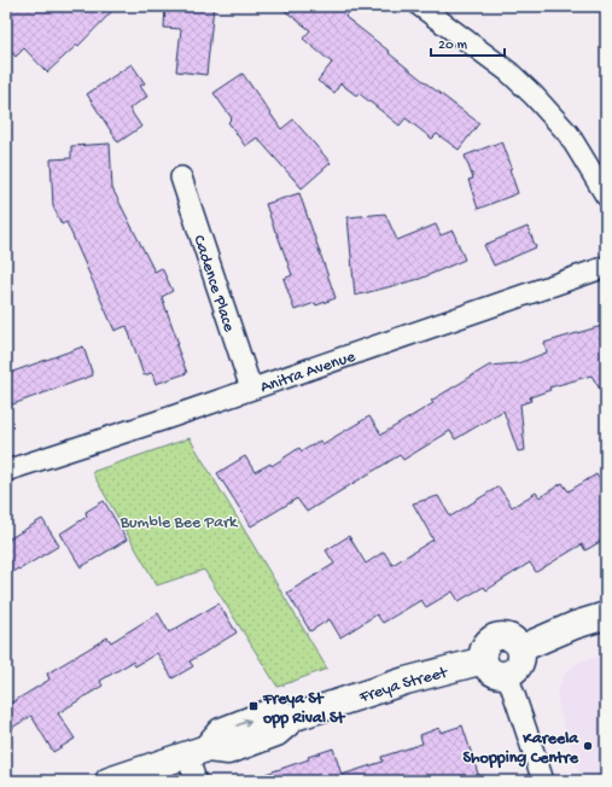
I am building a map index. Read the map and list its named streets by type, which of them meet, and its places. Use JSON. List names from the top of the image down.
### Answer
{
  "streets": {
    "street": ["Cadence Place", "Anitra Avenue", "Freya Street"]
  },
  "crossings": [
    ["Cadence Place", "Anitra Avenue"]
  ],
  "parks": ["Bumble Bee Park"],
  "places": {
    "transit": ["Freya St opp Rival St"],
    "other": ["Kareela Shopping Centre"]
  },
  "scale_bar": "20 m"
}
